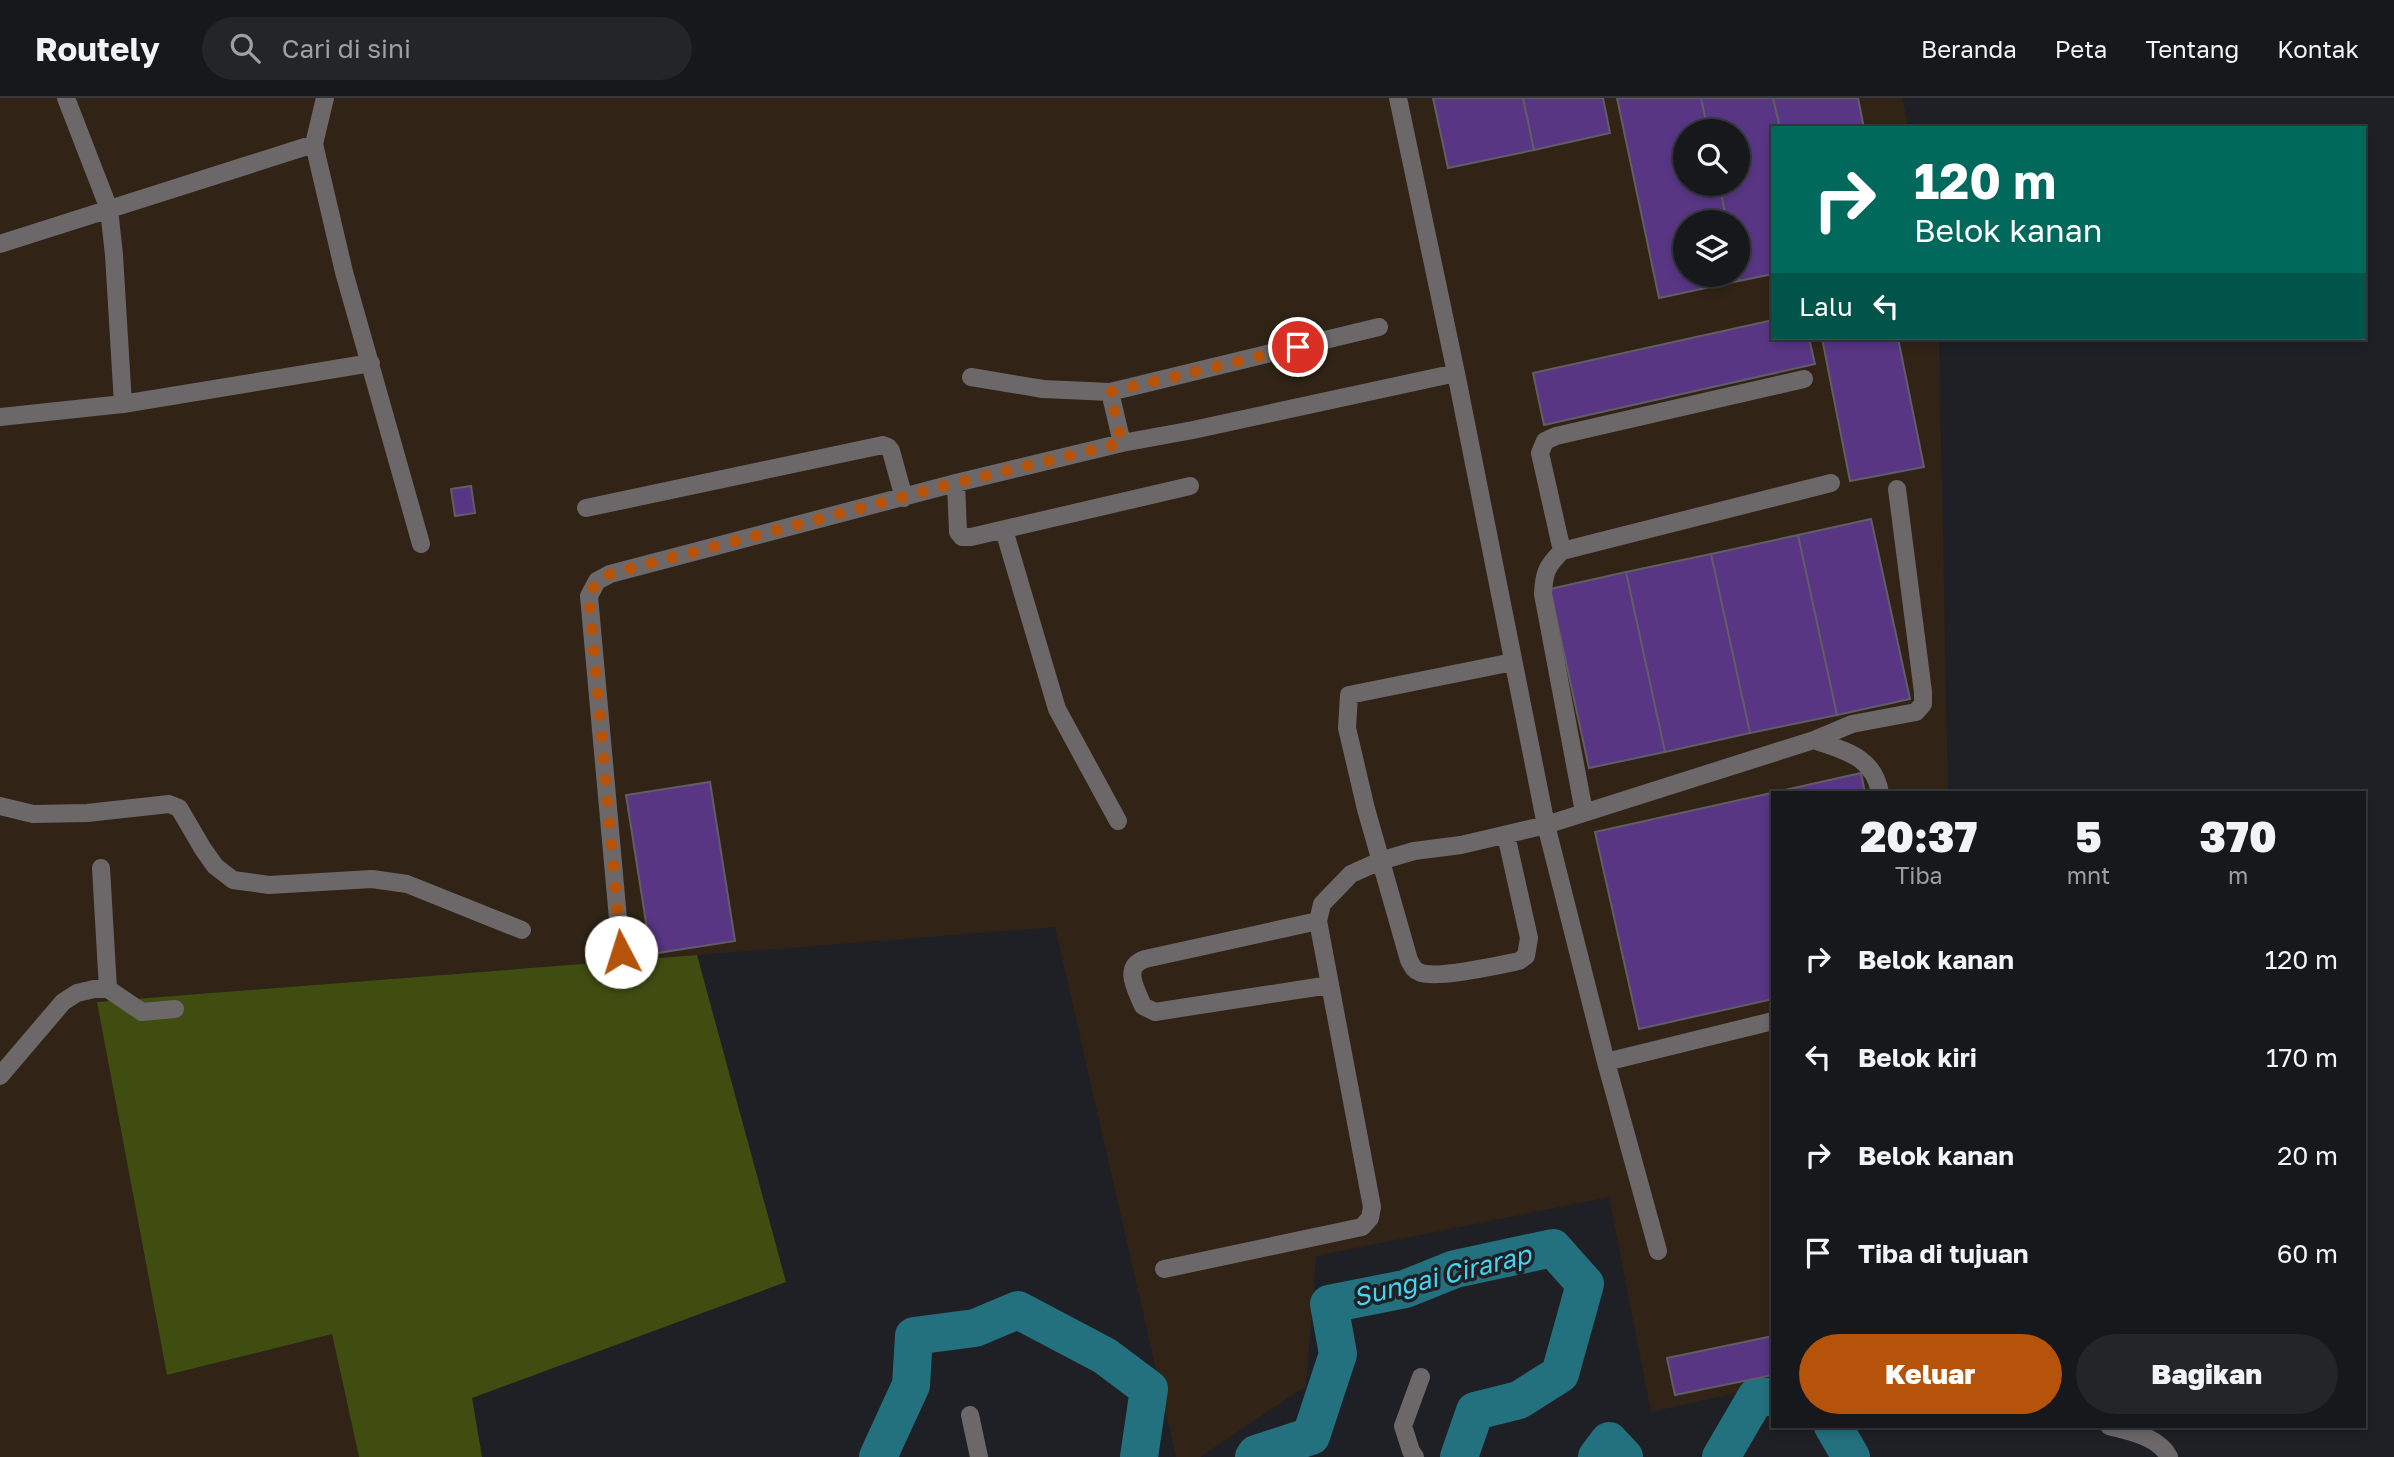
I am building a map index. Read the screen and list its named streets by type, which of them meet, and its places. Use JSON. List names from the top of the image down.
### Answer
{
  "water": ["Sungai Cirarap"],
  "page": {
    "header": "Routely",
    "search": "Cari di sini",
    "nav": [
      "Beranda",
      "Peta",
      "Tentang",
      "Kontak"
    ],
    "turn": ["120 m", "Belok kanan"],
    "then": "Lalu",
    "eta": [
      "20:37",
      "Tiba",
      "5",
      "mnt",
      "370",
      "m"
    ],
    "list": [
      {
        "name": "Belok kanan",
        "value": "120 m"
      },
      {
        "name": "Belok kiri",
        "value": "170 m"
      },
      {
        "name": "Belok kanan",
        "value": "20 m"
      },
      {
        "name": "Tiba di tujuan",
        "value": "60 m"
      }
    ],
    "buttons": ["Keluar", "Bagikan"]
  }
}
